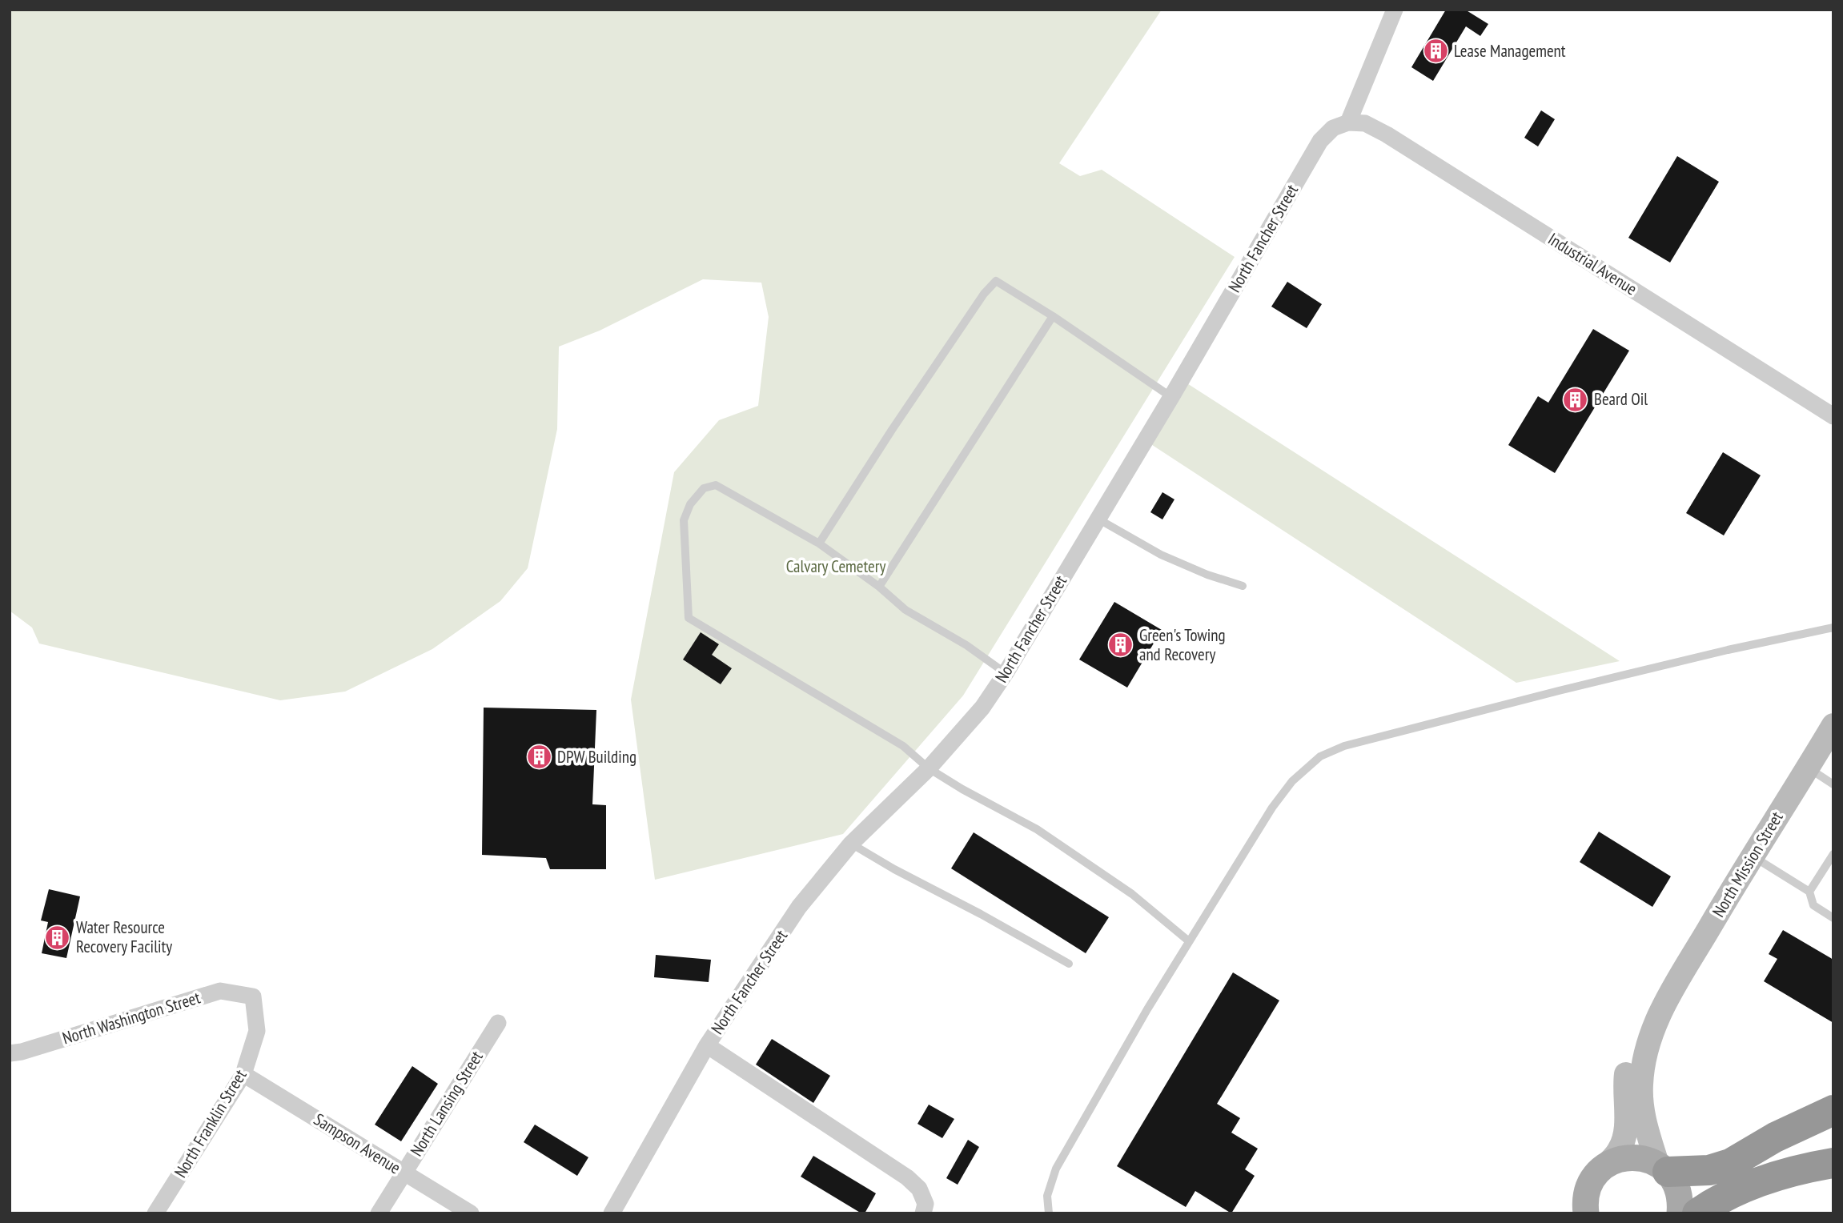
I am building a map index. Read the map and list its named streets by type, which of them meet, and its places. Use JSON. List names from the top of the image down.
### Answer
{
  "streets": {
    "main road": ["North Mission Street"],
    "street": [
      "North Fancher Street",
      "Industrial Avenue",
      "North Washington Street",
      "North Lansing Street",
      "North Franklin Street",
      "Sampson Avenue"
    ]
  },
  "crossings": [
    ["North Fancher Street", "Industrial Avenue"],
    ["North Washington Street", "North Franklin Street"],
    ["North Lansing Street", "Sampson Avenue"],
    ["North Franklin Street", "Sampson Avenue"]
  ],
  "parks": ["Calvary Cemetery"],
  "places": {
    "building": [
      "Lease Management",
      "Beard Oil",
      "Green's Towing and Recovery",
      "DPW Building",
      "Water Resource Recovery Facility"
    ]
  }
}
